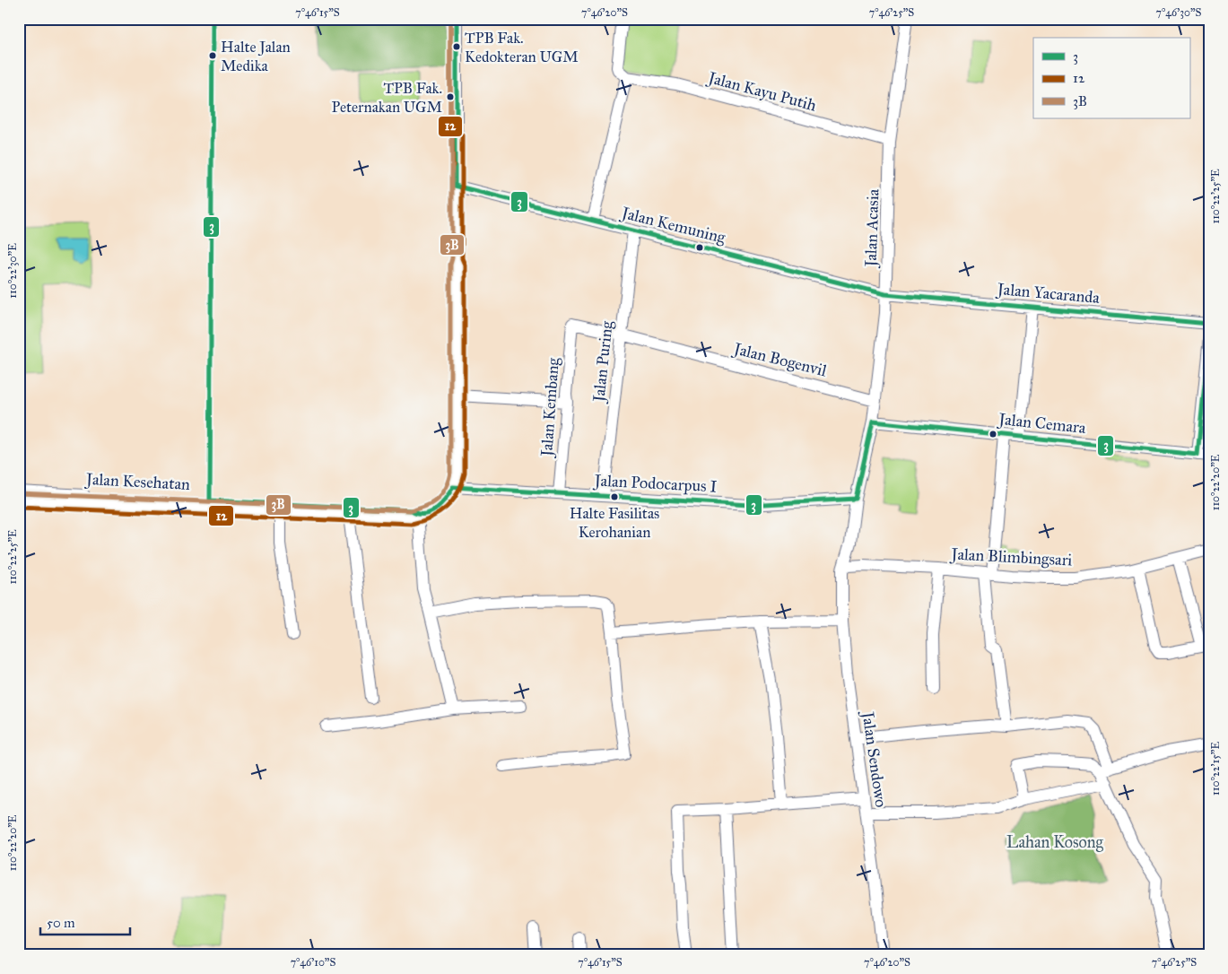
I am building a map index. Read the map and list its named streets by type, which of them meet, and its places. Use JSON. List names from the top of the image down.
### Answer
{
  "streets": {
    "street": [
      "Jalan Kayu Putih",
      "Jalan Kemuning",
      "Jalan Acasia",
      "Jalan Yacaranda",
      "Jalan Bogenvil",
      "Jalan Puring",
      "Jalan Kembang",
      "Jalan Cemara",
      "Jalan Kesehatan",
      "Jalan Podocarpus I",
      "Jalan Blimbingsari",
      "Jalan Sendowo"
    ]
  },
  "crossings": [
    ["Jalan Kayu Putih", "Jalan Acasia"],
    ["Jalan Kemuning", "Jalan Acasia"],
    ["Jalan Kemuning", "Jalan Yacaranda"],
    ["Jalan Kemuning", "Jalan Puring"],
    ["Jalan Acasia", "Jalan Yacaranda"],
    ["Jalan Acasia", "Jalan Bogenvil"],
    ["Jalan Acasia", "Jalan Cemara"],
    ["Jalan Acasia", "Jalan Podocarpus I"],
    ["Jalan Acasia", "Jalan Blimbingsari"],
    ["Jalan Acasia", "Jalan Sendowo"],
    ["Jalan Bogenvil", "Jalan Puring"],
    ["Jalan Bogenvil", "Jalan Kembang"],
    ["Jalan Puring", "Jalan Podocarpus I"],
    ["Jalan Kembang", "Jalan Podocarpus I"],
    ["Jalan Kesehatan", "Jalan Podocarpus I"],
    ["Jalan Blimbingsari", "Jalan Sendowo"]
  ],
  "parks": ["Lahan Kosong"],
  "places": [
    "TPB Fak. Kedokteran UGM",
    "Halte Jalan Medika",
    "TPB Fak. Peternakan UGM",
    "Halte Fasilitas Kerohanian"
  ],
  "lines": ["transit line 3", "transit line 12", "transit line 3B"],
  "legend": ["3", "12", "3B"],
  "scale_bar": "50 m",
  "coordinates": [
    "7°46'15\"S",
    "7°46'20\"S",
    "7°46'25\"S",
    "7°46'30\"S",
    "110°22'25\"E",
    "110°22'30\"E",
    "110°22'20\"E",
    "110°22'15\"E",
    "7°46'10\"S"
  ]
}
